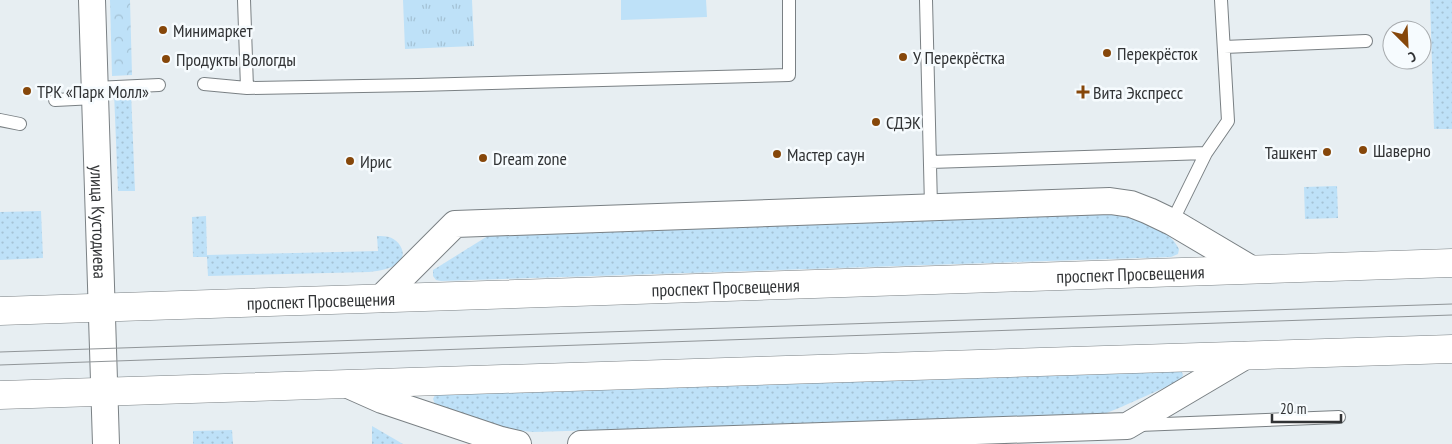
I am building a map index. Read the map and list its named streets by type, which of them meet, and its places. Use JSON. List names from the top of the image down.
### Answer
{
  "streets": {
    "main road": ["проспект Просвещения"],
    "street": ["улица Кустодиева"]
  },
  "crossings": [
    ["улица Кустодиева", "проспект Просвещения"]
  ],
  "places": {
    "other": [
      "Минимаркет",
      "Перекрёсток",
      "У Перекрёстка",
      "Продукты Вологды",
      "ТРК «Парк Молл»",
      "СДЭК",
      "Шаверно",
      "Ташкент",
      "Мастер саун",
      "Dream zone",
      "Ирис"
    ],
    "health": ["Вита Экспресс"]
  },
  "scale_bar": "20 m",
  "north": "bottom right"
}
